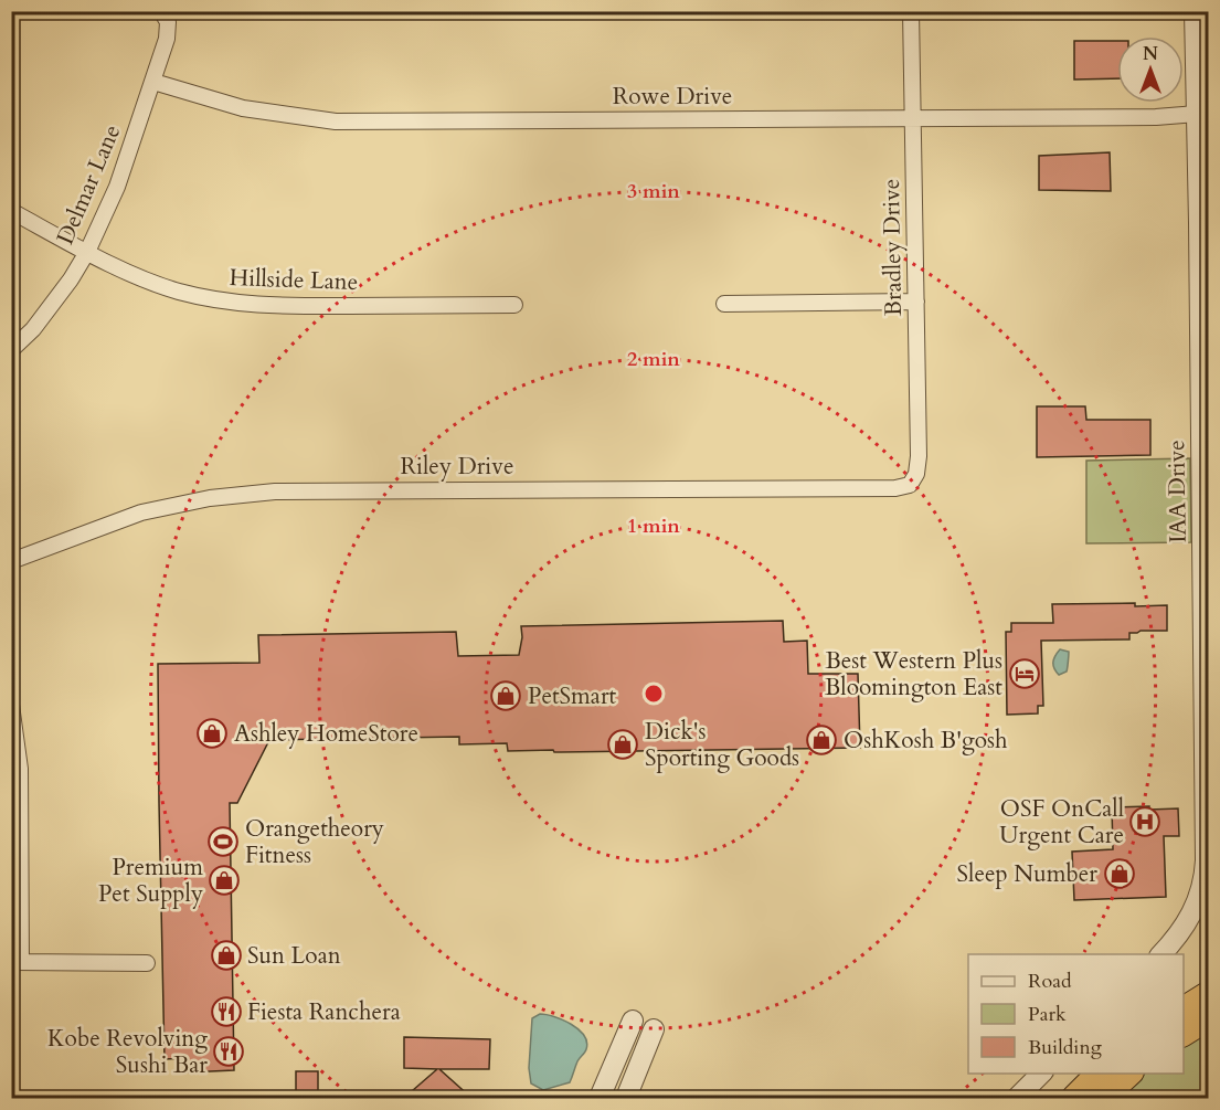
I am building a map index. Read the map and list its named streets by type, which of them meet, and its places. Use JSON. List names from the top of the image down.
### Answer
{
  "streets": {
    "street": [
      "Rowe Drive",
      "Delmar Lane",
      "Bradley Drive",
      "Hillside Lane",
      "Riley Drive",
      "IAA Drive"
    ]
  },
  "crossings": [
    ["Rowe Drive", "Delmar Lane"],
    ["Rowe Drive", "Bradley Drive"],
    ["Rowe Drive", "IAA Drive"],
    ["Delmar Lane", "Hillside Lane"],
    ["Bradley Drive", "Riley Drive"]
  ],
  "places": {
    "hotel": ["Best Western Plus Bloomington East"],
    "shop": [
      "PetSmart",
      "Ashley HomeStore",
      "OshKosh B'gosh",
      "Dick's Sporting Goods",
      "Sleep Number",
      "Premium Pet Supply",
      "Sun Loan"
    ],
    "hospital": ["OSF OnCall Urgent Care"],
    "sports": ["Orangetheory Fitness"],
    "restaurant": ["Fiesta Ranchera", "Kobe Revolving Sushi Bar"]
  },
  "legend": ["Road", "Park", "Building"],
  "north": "top",
  "rings": ["3 min", "2 min", "1 min"]
}
